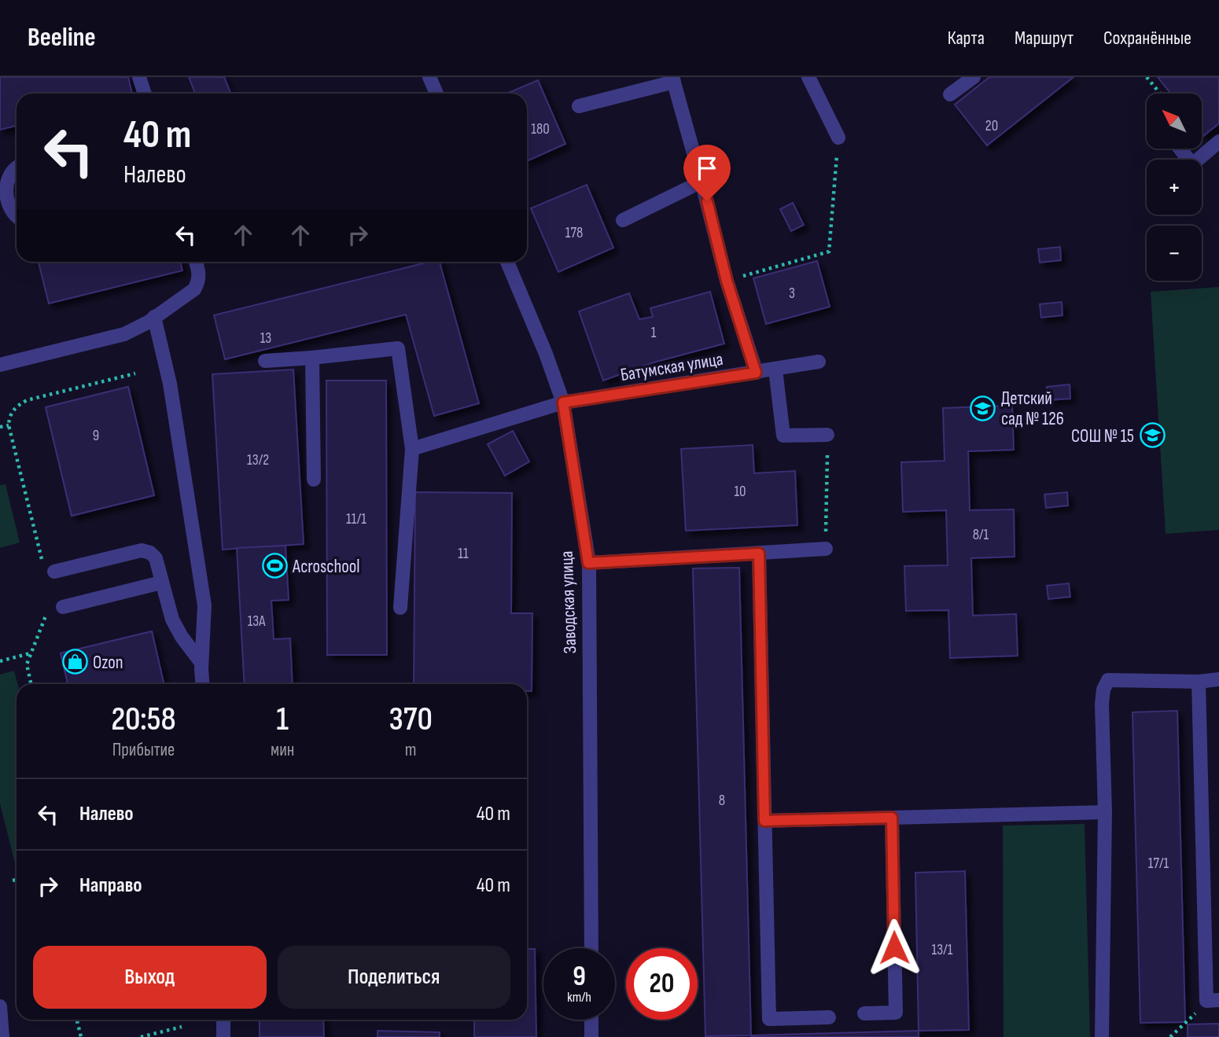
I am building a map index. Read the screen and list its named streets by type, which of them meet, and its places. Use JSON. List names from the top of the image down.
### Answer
{
  "streets": {
    "street": ["Батумская улица", "Заводская улица"]
  },
  "crossings": [
    ["Батумская улица", "Заводская улица"]
  ],
  "places": {
    "school or university": ["Детский сад № 126", "СОШ № 15"],
    "sports": ["Acroschool"],
    "shop": ["Ozon"]
  },
  "house_numbers": [
    "20",
    "180",
    "178",
    "3",
    "1",
    "13",
    "9",
    "13/2",
    "10",
    "11/1",
    "8/1",
    "11",
    "13А",
    "8",
    "17/1",
    "13/1"
  ],
  "north": "top left",
  "page": {
    "header": "Beeline",
    "nav": ["Карта", "Маршрут", "Сохранённые"],
    "map_buttons": ["+", "−"],
    "turn": ["40 m", "Налево"],
    "eta": [
      "20:58",
      "Прибытие",
      "1",
      "мин",
      "370",
      "m"
    ],
    "list": [
      {
        "name": "Налево",
        "value": "40 m"
      },
      {
        "name": "Направо",
        "value": "40 m"
      }
    ],
    "buttons": ["Выход", "Поделиться"],
    "speed": "9 km/h",
    "limit": "20"
  }
}
